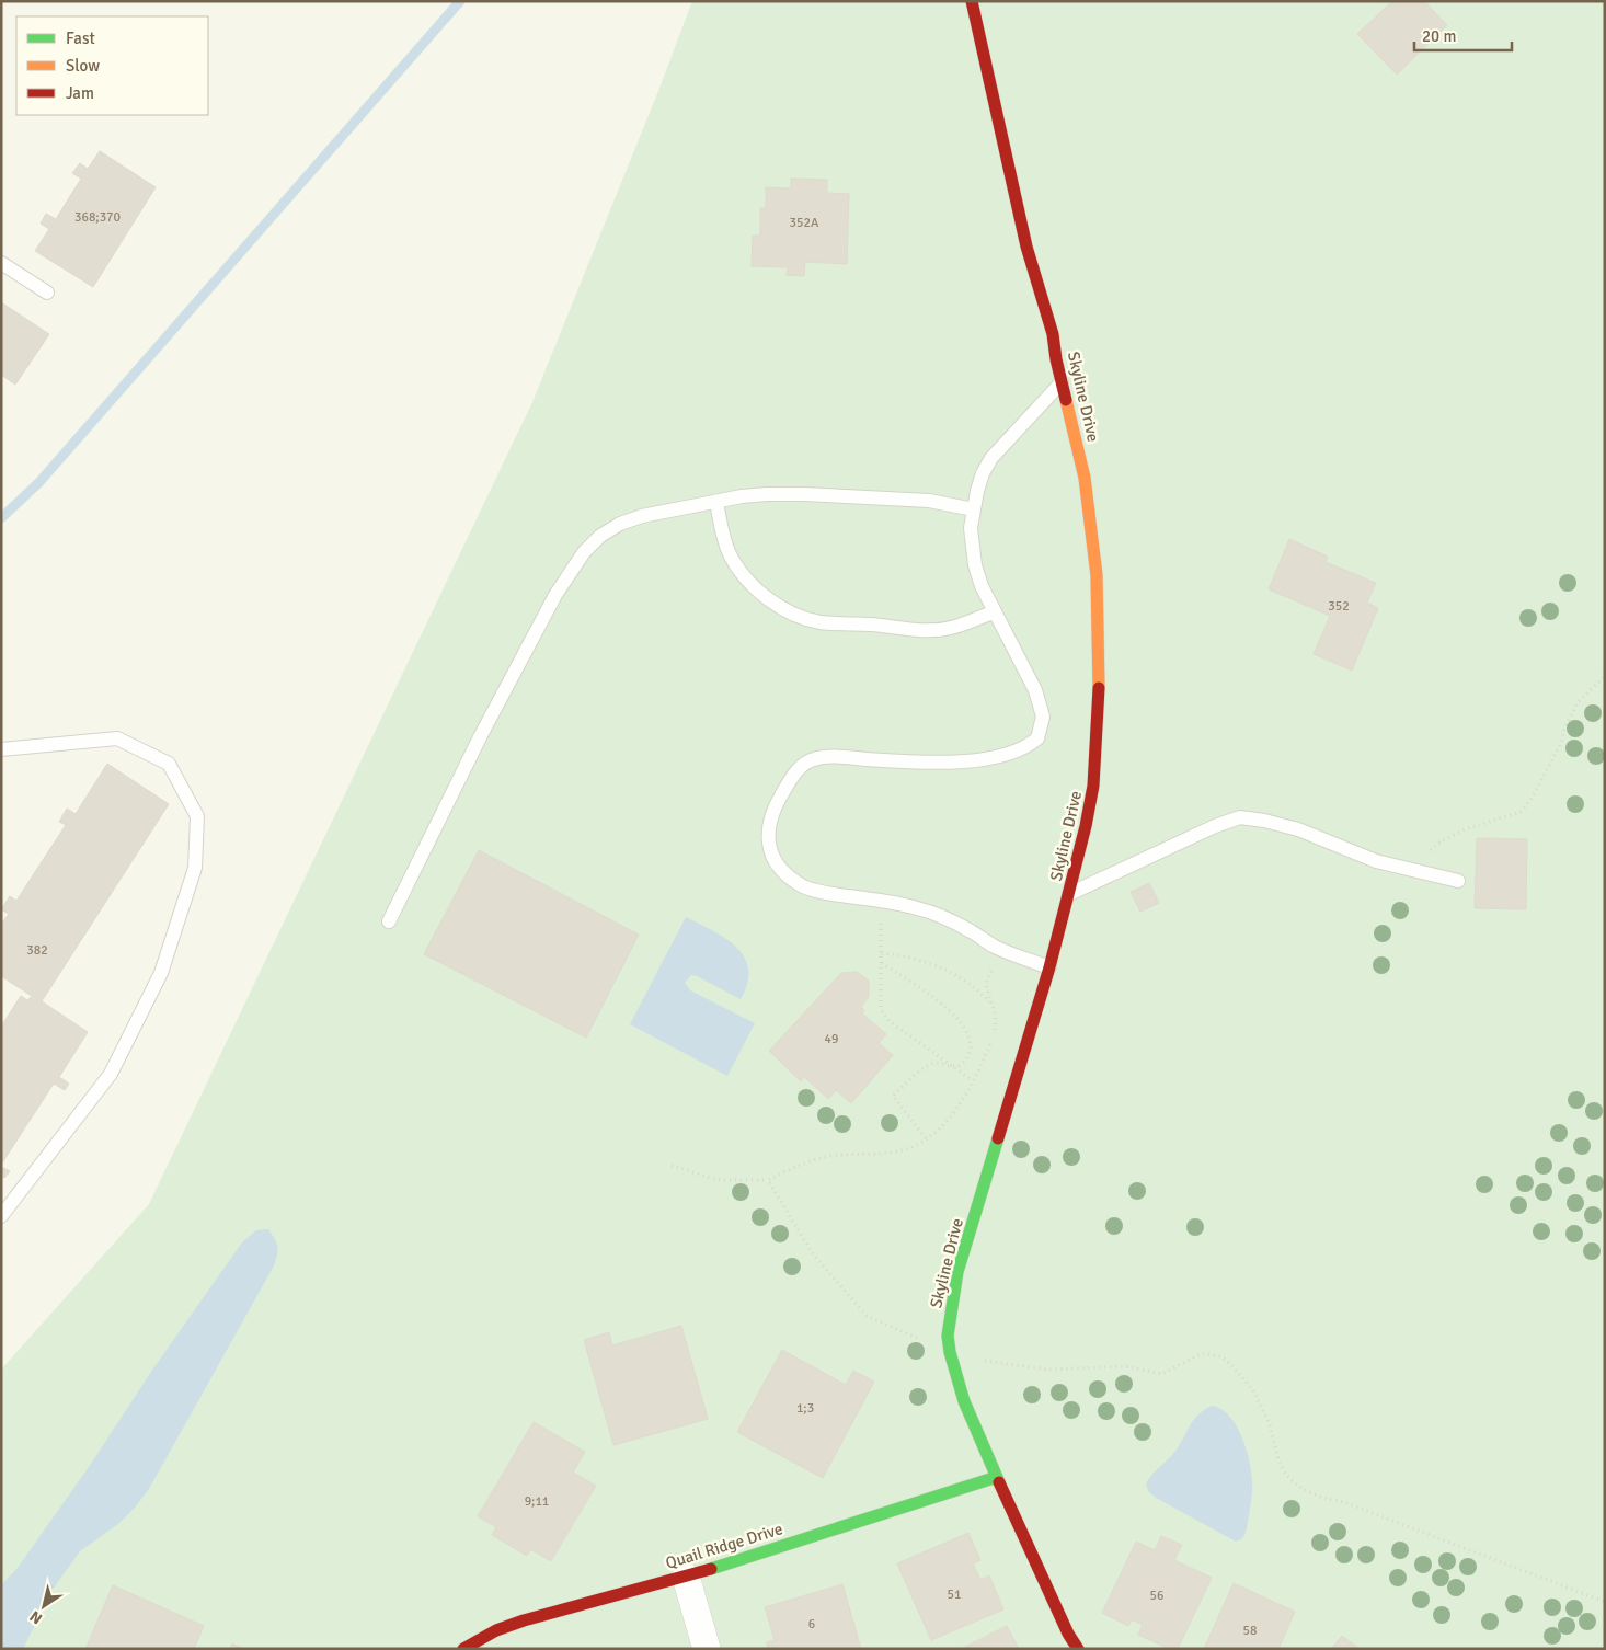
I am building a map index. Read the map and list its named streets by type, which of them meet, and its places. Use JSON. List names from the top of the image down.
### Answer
{
  "streets": {
    "street": ["Skyline Drive", "Quail Ridge Drive"]
  },
  "crossings": [
    ["Skyline Drive", "Quail Ridge Drive"]
  ],
  "house_numbers": [
    "368;370",
    "352A",
    "352",
    "382",
    "49",
    "1;3",
    "9;11",
    "51",
    "56",
    "6",
    "58"
  ],
  "legend": ["Fast", "Slow", "Jam"],
  "scale_bar": "20 m",
  "north": "bottom left"
}
